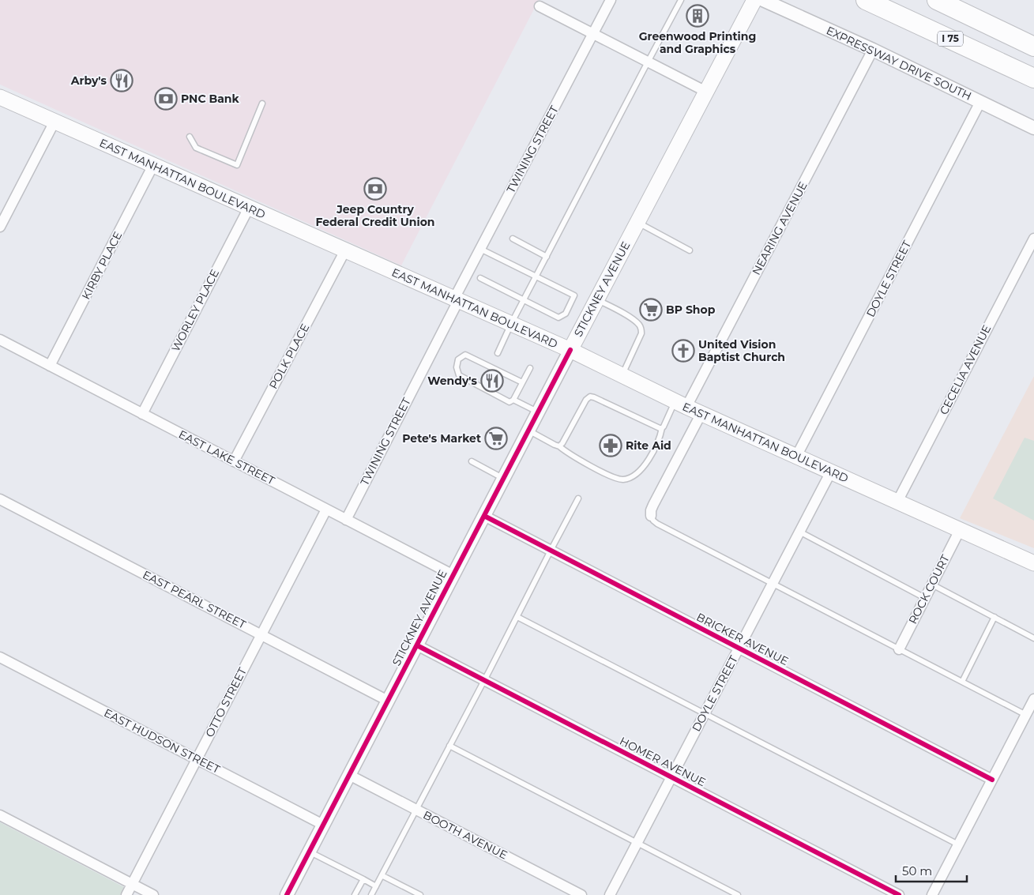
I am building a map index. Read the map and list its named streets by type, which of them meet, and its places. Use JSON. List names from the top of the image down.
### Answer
{
  "streets": {
    "highway": ["I 75"],
    "main road": ["EAST MANHATTAN BOULEVARD", "STICKNEY AVENUE"],
    "street": [
      "EXPRESSWAY DRIVE SOUTH",
      "TWINING STREET",
      "NEARING AVENUE",
      "KIRBY PLACE",
      "DOYLE STREET",
      "WORLEY PLACE",
      "POLK PLACE",
      "CECELIA AVENUE",
      "EAST LAKE STREET",
      "ROCK COURT",
      "EAST PEARL STREET",
      "BRICKER AVENUE",
      "OTTO STREET",
      "EAST HUDSON STREET",
      "HOMER AVENUE",
      "BOOTH AVENUE"
    ]
  },
  "crossings": [
    ["EXPRESSWAY DRIVE SOUTH", "NEARING AVENUE"],
    ["EXPRESSWAY DRIVE SOUTH", "DOYLE STREET"],
    ["TWINING STREET", "EAST MANHATTAN BOULEVARD"],
    ["TWINING STREET", "EAST LAKE STREET"],
    ["EAST MANHATTAN BOULEVARD", "NEARING AVENUE"],
    ["EAST MANHATTAN BOULEVARD", "KIRBY PLACE"],
    ["EAST MANHATTAN BOULEVARD", "DOYLE STREET"],
    ["EAST MANHATTAN BOULEVARD", "STICKNEY AVENUE"],
    ["EAST MANHATTAN BOULEVARD", "WORLEY PLACE"],
    ["EAST MANHATTAN BOULEVARD", "POLK PLACE"],
    ["EAST MANHATTAN BOULEVARD", "CECELIA AVENUE"],
    ["EAST MANHATTAN BOULEVARD", "ROCK COURT"],
    ["KIRBY PLACE", "EAST LAKE STREET"],
    ["DOYLE STREET", "BRICKER AVENUE"],
    ["DOYLE STREET", "HOMER AVENUE"],
    ["STICKNEY AVENUE", "EAST LAKE STREET"],
    ["STICKNEY AVENUE", "EAST PEARL STREET"],
    ["STICKNEY AVENUE", "BRICKER AVENUE"],
    ["STICKNEY AVENUE", "EAST HUDSON STREET"],
    ["STICKNEY AVENUE", "HOMER AVENUE"],
    ["STICKNEY AVENUE", "BOOTH AVENUE"],
    ["WORLEY PLACE", "EAST LAKE STREET"],
    ["POLK PLACE", "EAST LAKE STREET"],
    ["EAST LAKE STREET", "OTTO STREET"],
    ["EAST PEARL STREET", "OTTO STREET"],
    ["OTTO STREET", "EAST HUDSON STREET"]
  ],
  "places": {
    "building": ["Greenwood Printing and Graphics"],
    "restaurant": ["Arby's", "Wendy's"],
    "bank": ["PNC Bank", "Jeep Country Federal Credit Union"],
    "supermarket": ["BP Shop", "Pete's Market"],
    "church": ["United Vision Baptist Church"],
    "pharmacy": ["Rite Aid"]
  },
  "scale_bar": "50 m"
}
